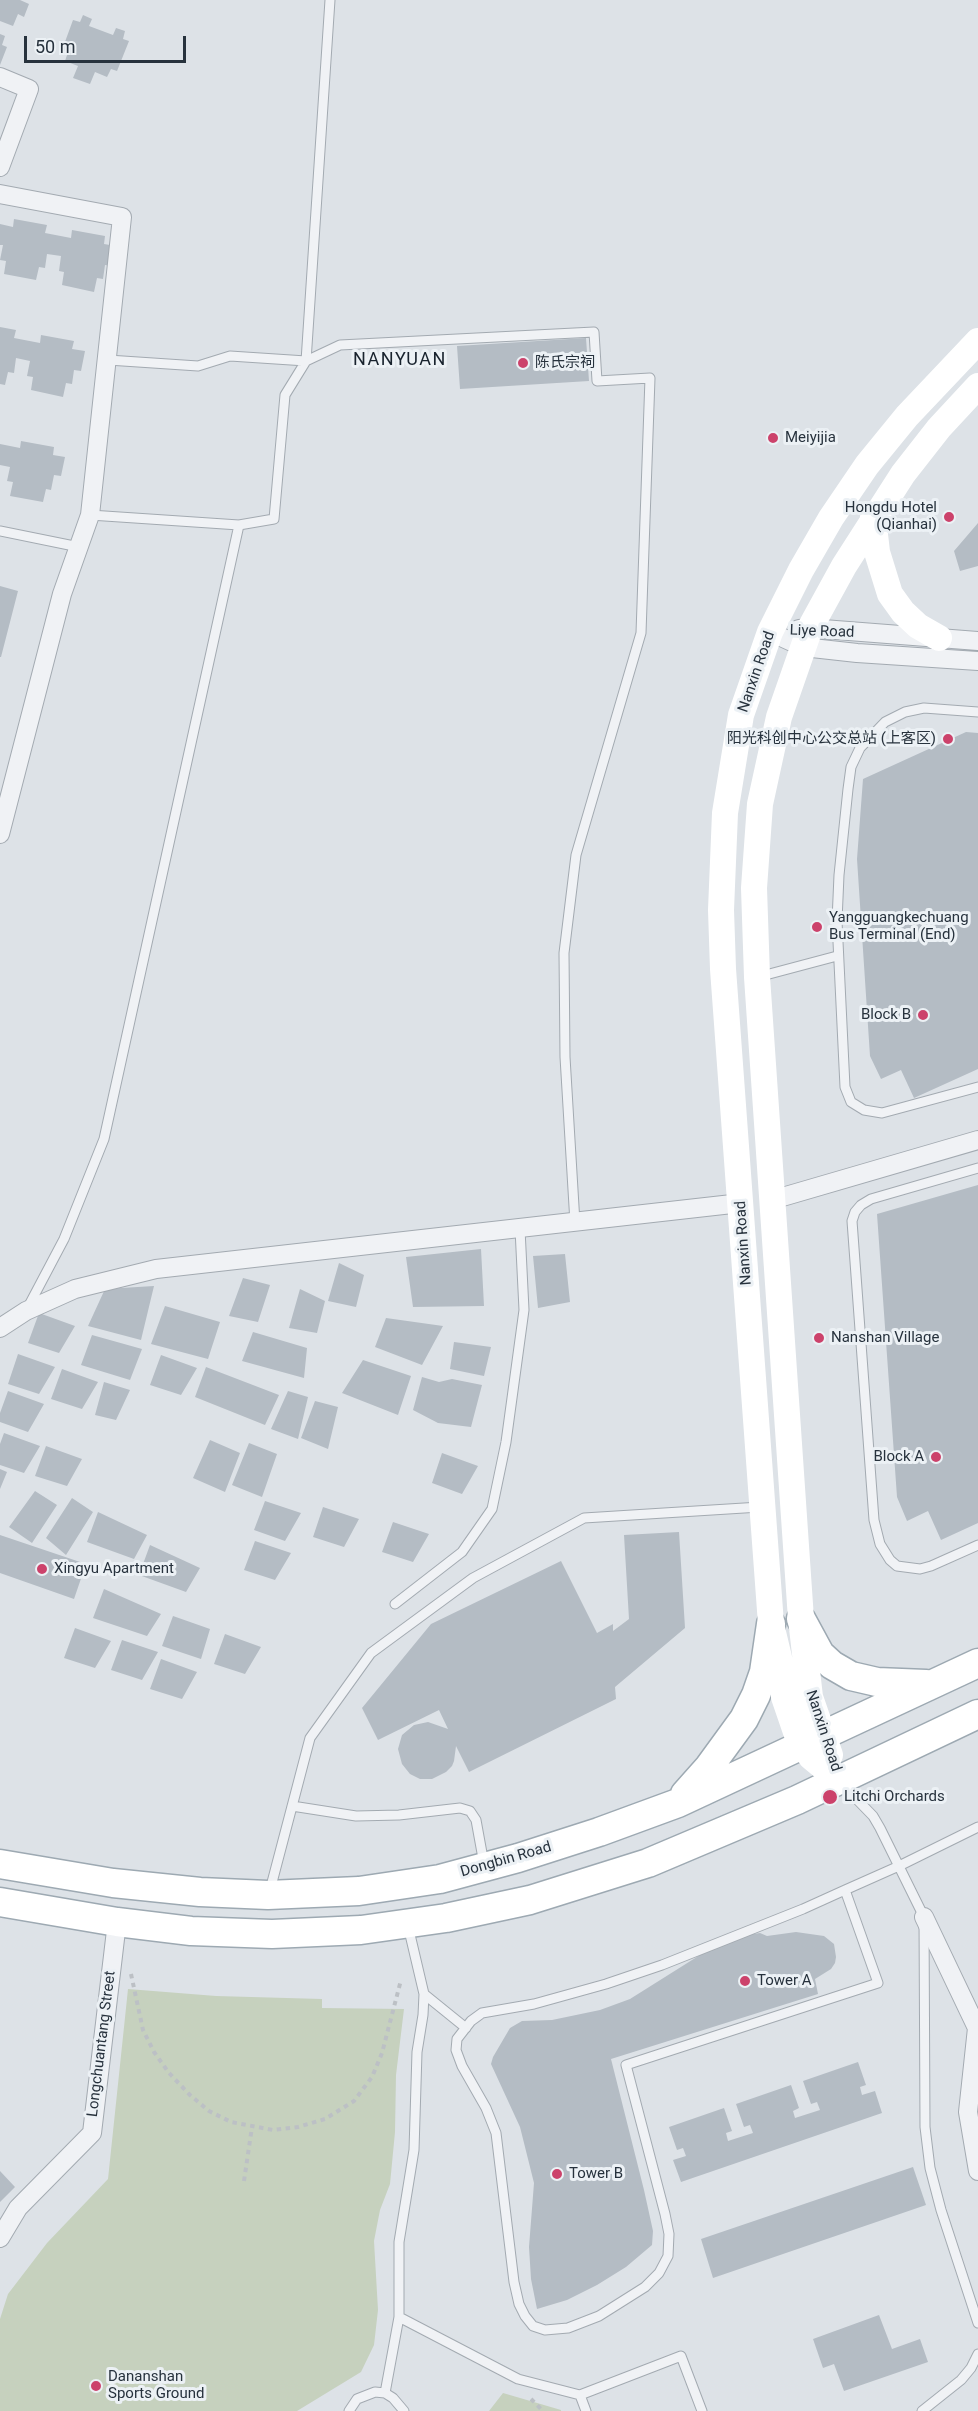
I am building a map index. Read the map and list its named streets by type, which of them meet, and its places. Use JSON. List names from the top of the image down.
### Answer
{
  "streets": {
    "main road": ["Nanxin Road", "Dongbin Road"],
    "street": ["Liye Road", "Longchuantang Street"]
  },
  "crossings": [
    ["Liye Road", "Nanxin Road"],
    ["Nanxin Road", "Dongbin Road"]
  ],
  "districts": ["NANYUAN"],
  "places": [
    "陈氏宗祠",
    "Meiyijia",
    "Hongdu Hotel (Qianhai)",
    "阳光科创中心公交总站 (上客区)",
    "Yangguangkechuang Bus Terminal (End)",
    "Block B",
    "Nanshan Village",
    "Block A",
    "Xingyu Apartment",
    "Litchi Orchards",
    "Tower A",
    "Tower B",
    "Dananshan Sports Ground"
  ],
  "scale_bar": "50 m"
}
